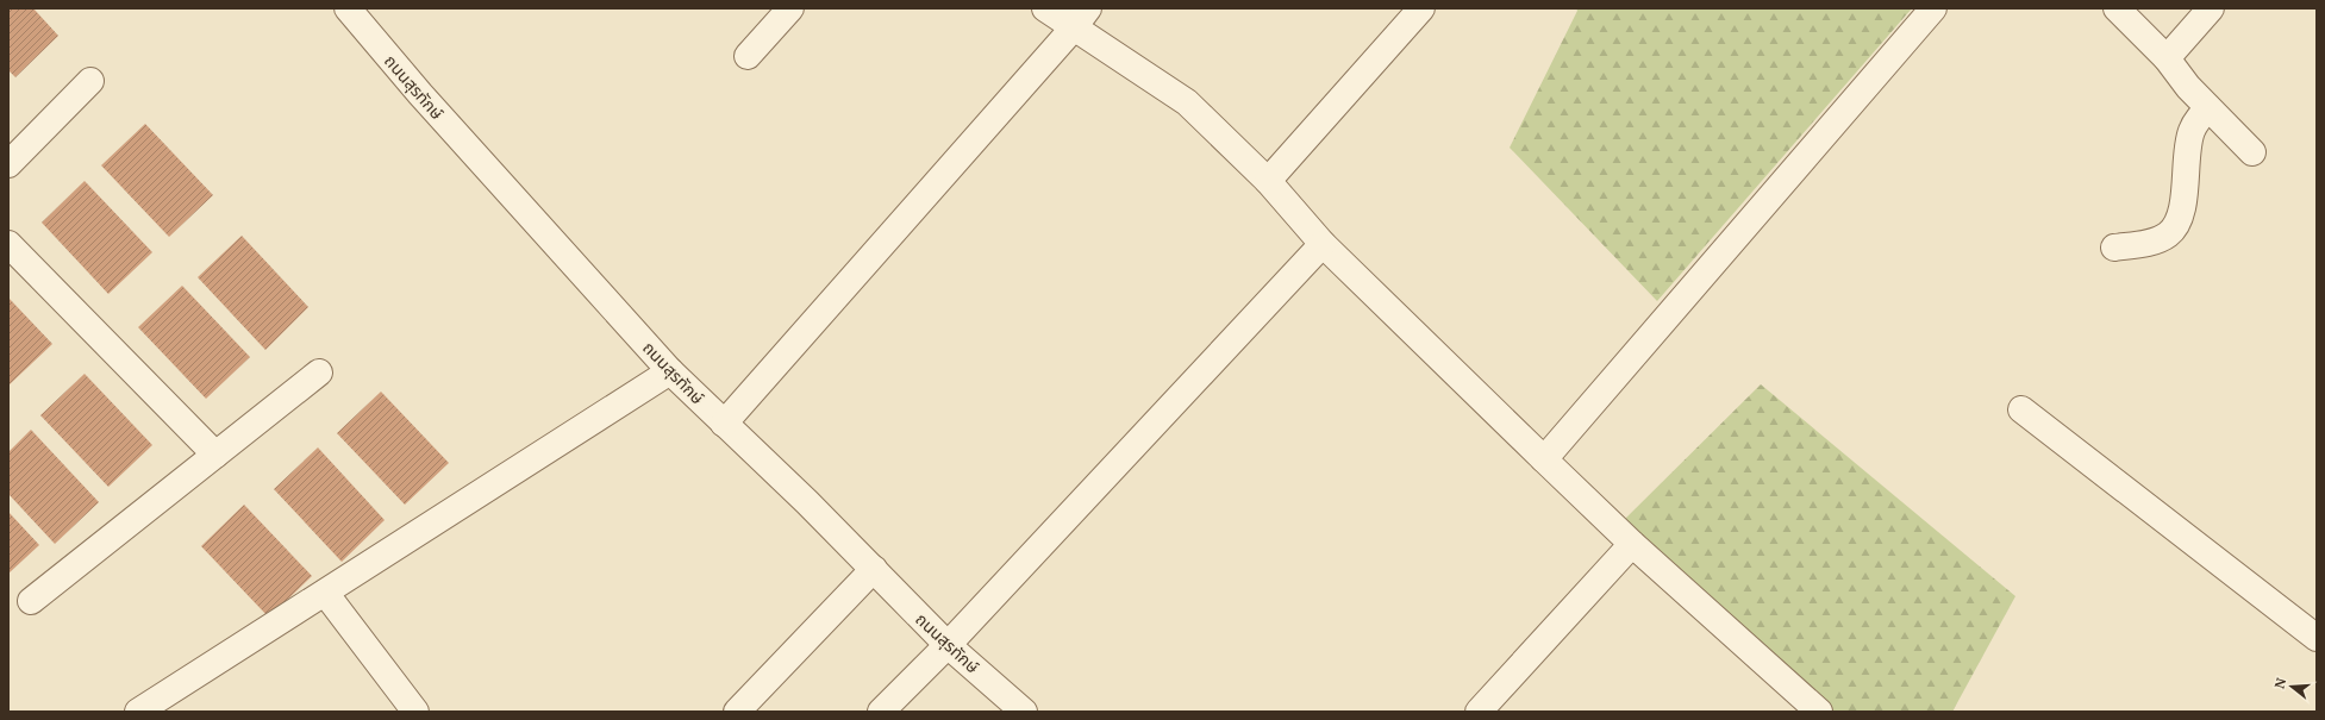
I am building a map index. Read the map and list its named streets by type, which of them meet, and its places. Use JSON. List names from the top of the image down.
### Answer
{
  "streets": {
    "street": ["ถนนสุรทักษ์"]
  },
  "north": "left"
}
